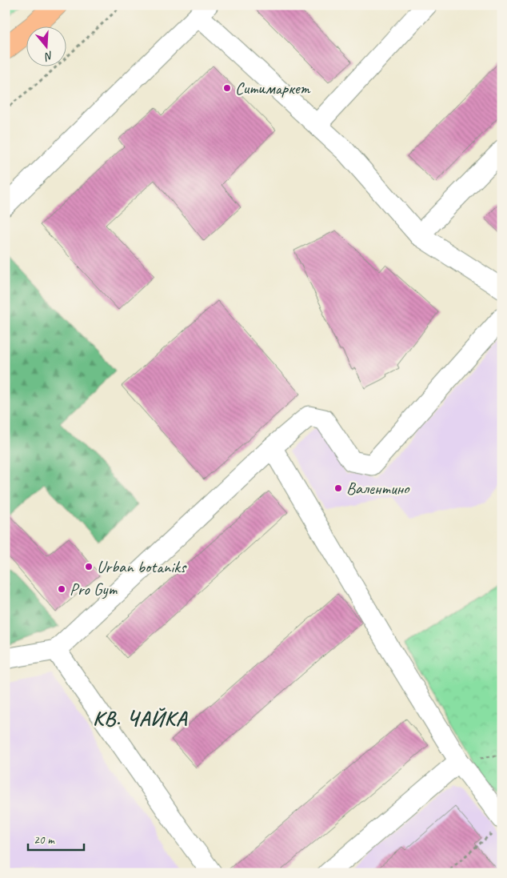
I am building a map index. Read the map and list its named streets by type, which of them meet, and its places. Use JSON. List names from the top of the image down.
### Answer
{
  "districts": ["КВ. ЧАЙКА"],
  "places": [
    "Ситимаркет",
    "Валентино",
    "Urban botaniks",
    "Pro Gym"
  ],
  "scale_bar": "20 m",
  "north": "bottom"
}
